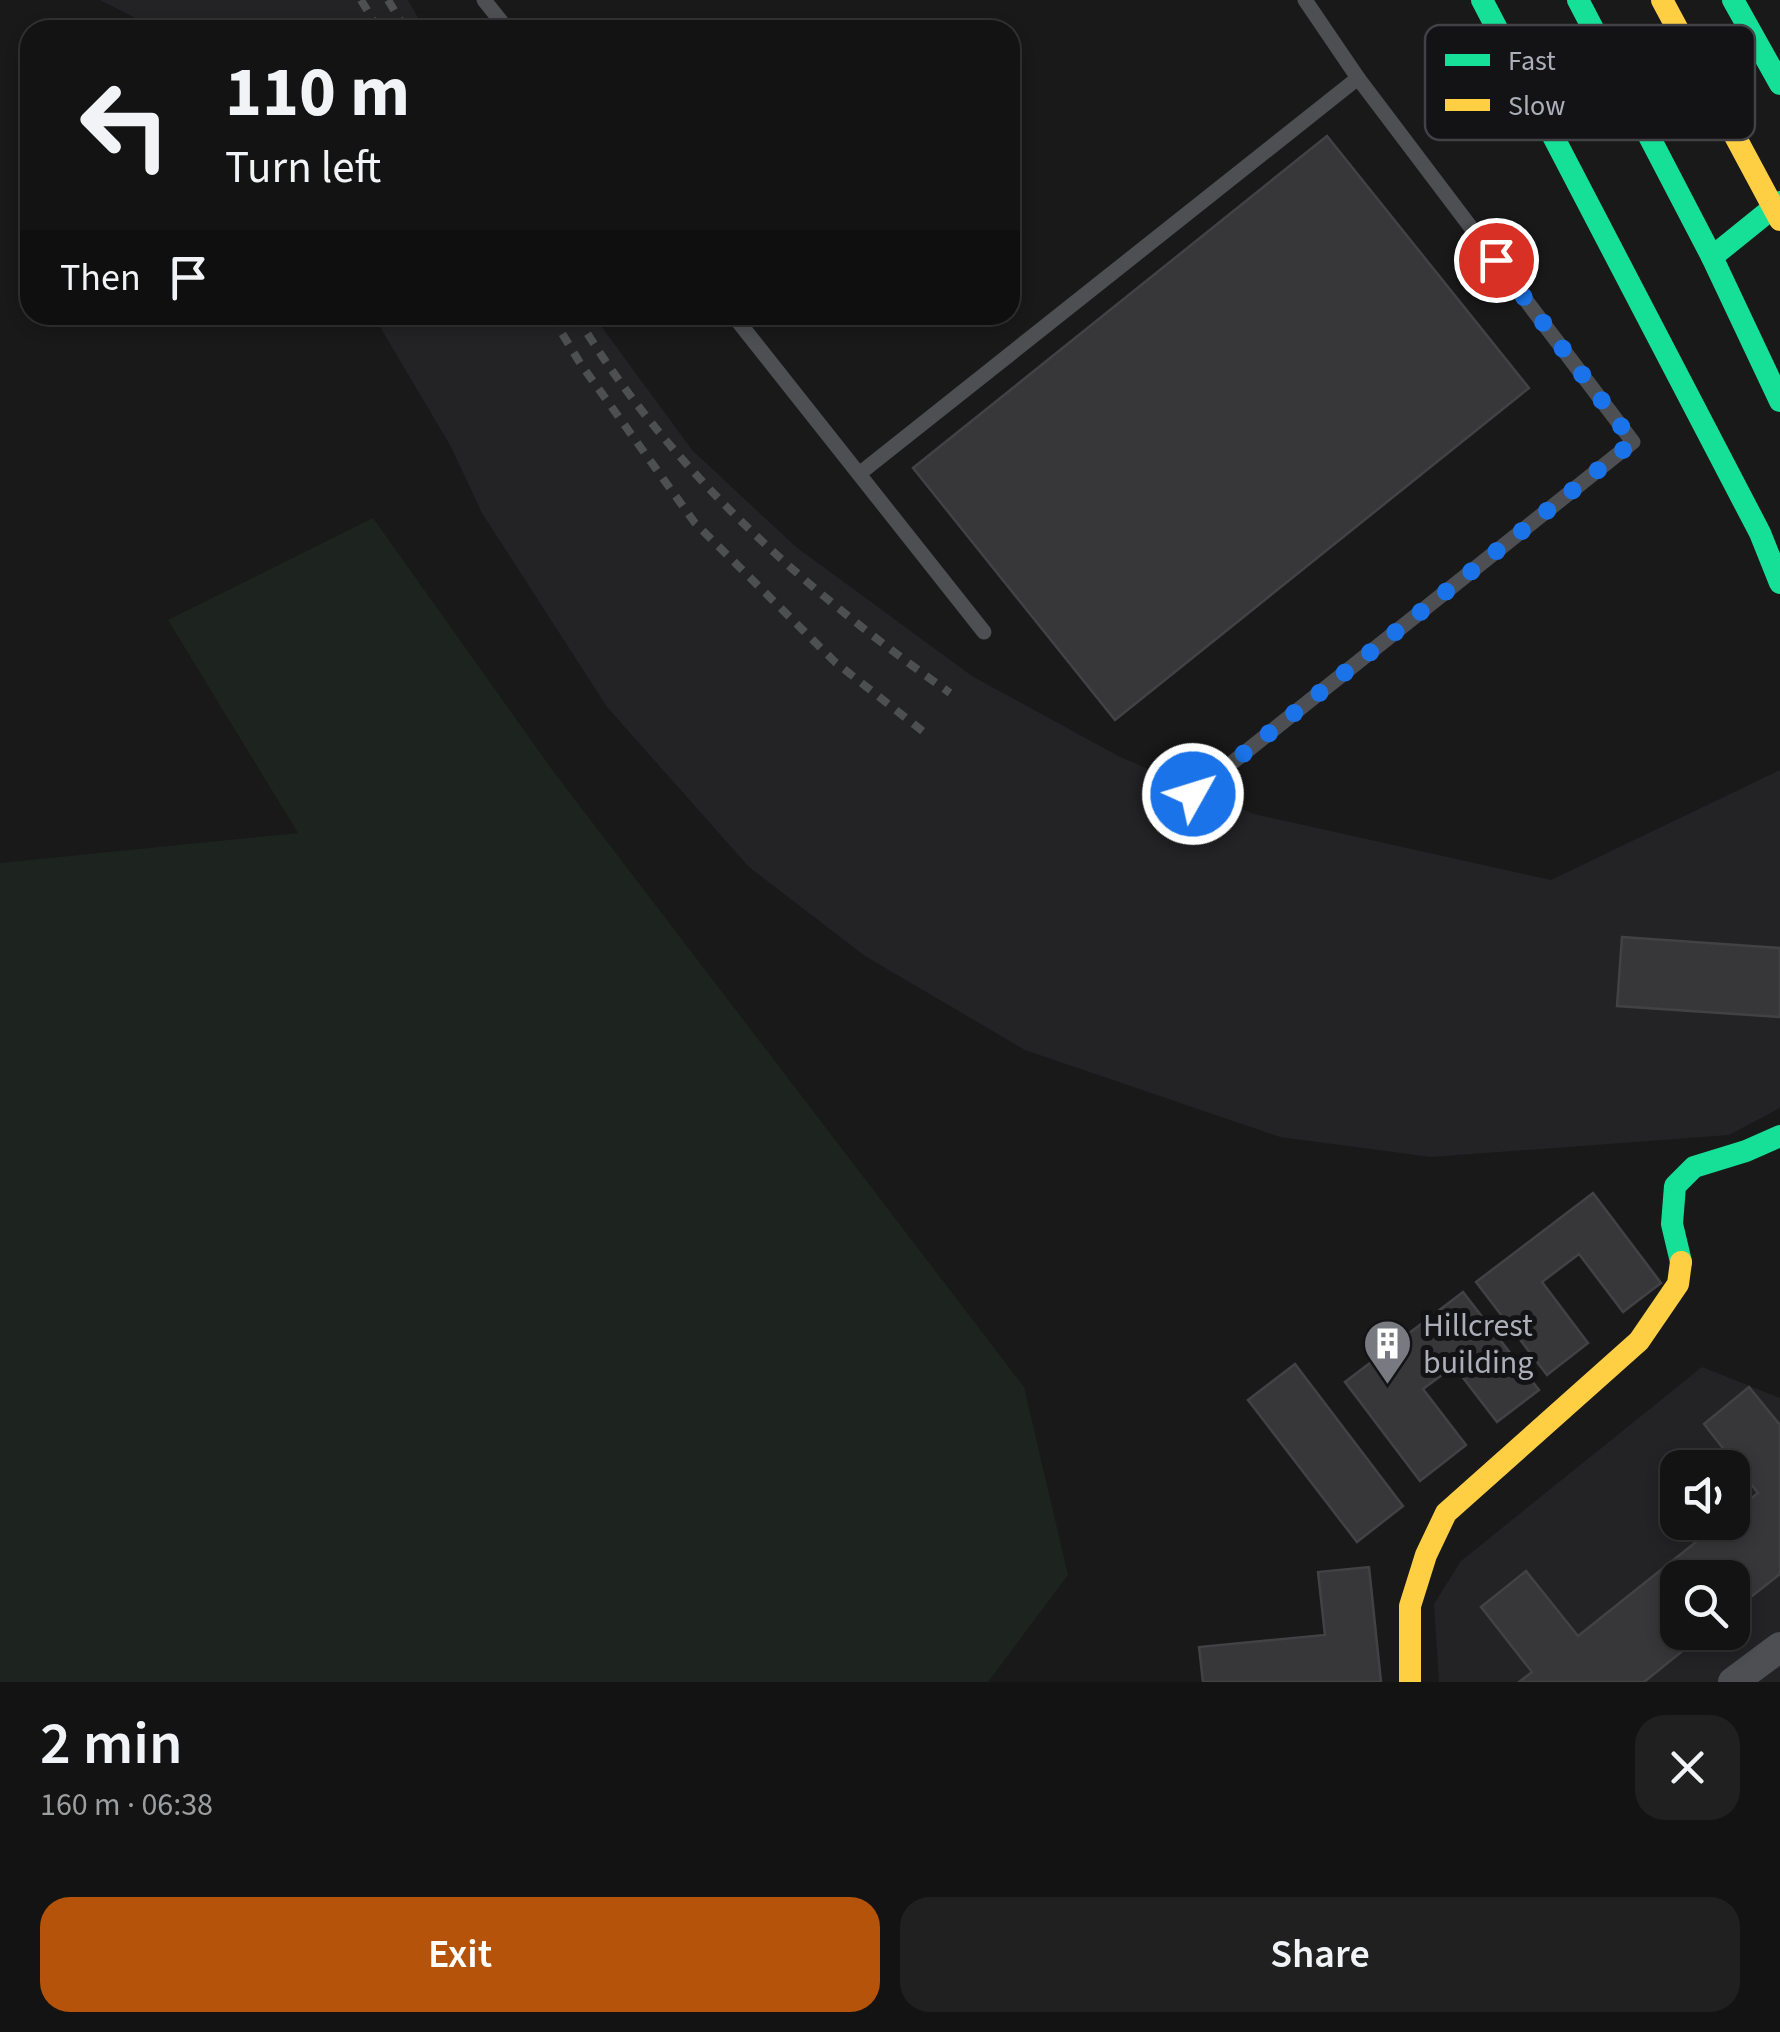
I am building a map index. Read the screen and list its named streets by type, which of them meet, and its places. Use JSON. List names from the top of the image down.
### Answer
{
  "places": {
    "building": ["Hillcrest building"]
  },
  "legend": ["Fast", "Slow"],
  "page": {
    "turn": ["110 m", "Turn left"],
    "then": "Then",
    "heading": ["2 min", "160 m · 06:38"],
    "buttons": ["Exit", "Share"]
  }
}
